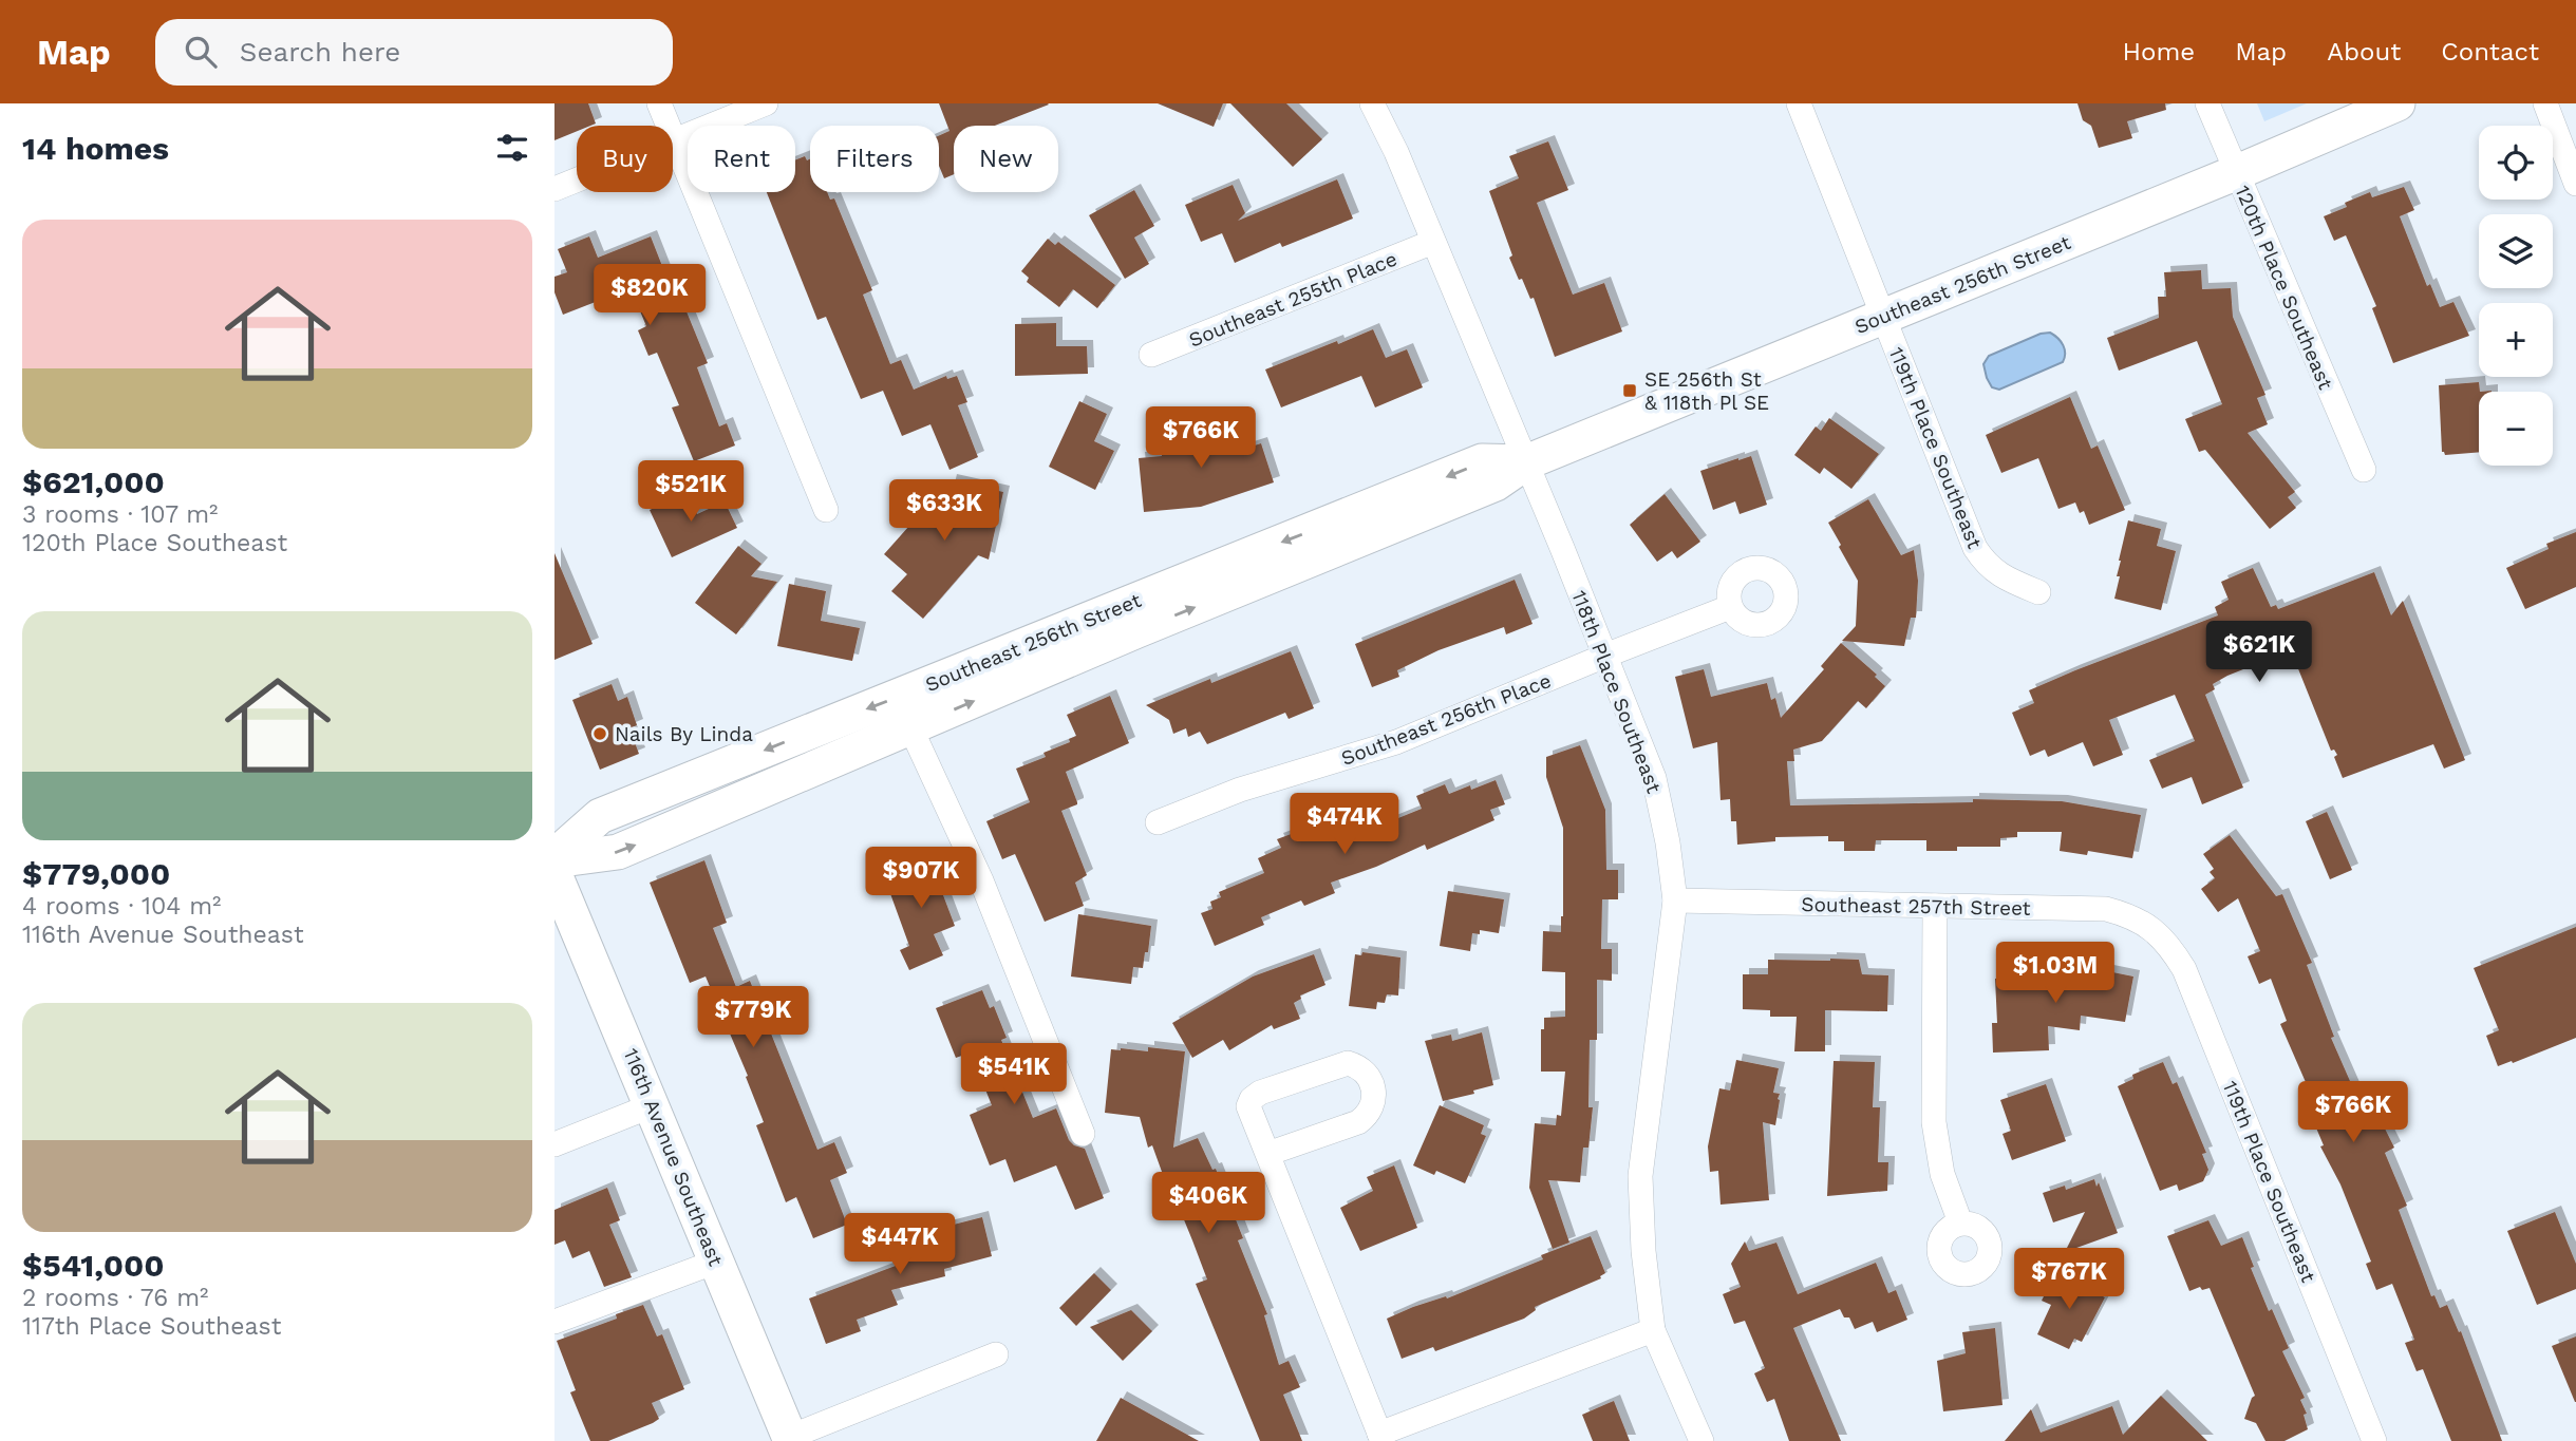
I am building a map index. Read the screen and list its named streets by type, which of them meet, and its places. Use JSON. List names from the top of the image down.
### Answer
{
  "streets": {
    "main road": ["Southeast 256th Street", "116th Avenue Southeast"],
    "street": [
      "120th Place Southeast",
      "Southeast 255th Place",
      "119th Place Southeast",
      "118th Place Southeast",
      "Southeast 256th Place",
      "Southeast 257th Street"
    ]
  },
  "crossings": [
    ["Southeast 256th Street", "120th Place Southeast"],
    ["Southeast 256th Street", "119th Place Southeast"],
    ["Southeast 256th Street", "118th Place Southeast"],
    ["Southeast 255th Place", "118th Place Southeast"],
    ["119th Place Southeast", "Southeast 257th Street"],
    ["118th Place Southeast", "Southeast 256th Place"],
    ["118th Place Southeast", "Southeast 257th Street"]
  ],
  "places": {
    "transit": ["SE 256th St & 118th Pl SE"],
    "other": ["Nails By Linda"]
  },
  "page": {
    "header": "Map",
    "search": "Search here",
    "nav": [
      "Home",
      "Map",
      "About",
      "Contact"
    ],
    "heading": "14 homes",
    "map_buttons": ["+", "−"],
    "chip": [
      "Buy",
      "Rent",
      "Filters",
      "New"
    ],
    "list": [
      {
        "name": "$621,000",
        "note": "3 rooms · 107 m² · 120th Place Southeast"
      },
      {
        "name": "$779,000",
        "note": "4 rooms · 104 m² · 116th Avenue Southeast"
      },
      {
        "name": "$541,000",
        "note": "2 rooms · 76 m² · 117th Place Southeast"
      }
    ],
    "price": [
      "$820K",
      "$766K",
      "$521K",
      "$633K",
      "$621K",
      "$474K",
      "$907K",
      "$1.03M",
      "$779K",
      "$541K",
      "$766K",
      "$406K",
      "$447K",
      "$767K"
    ]
  }
}
